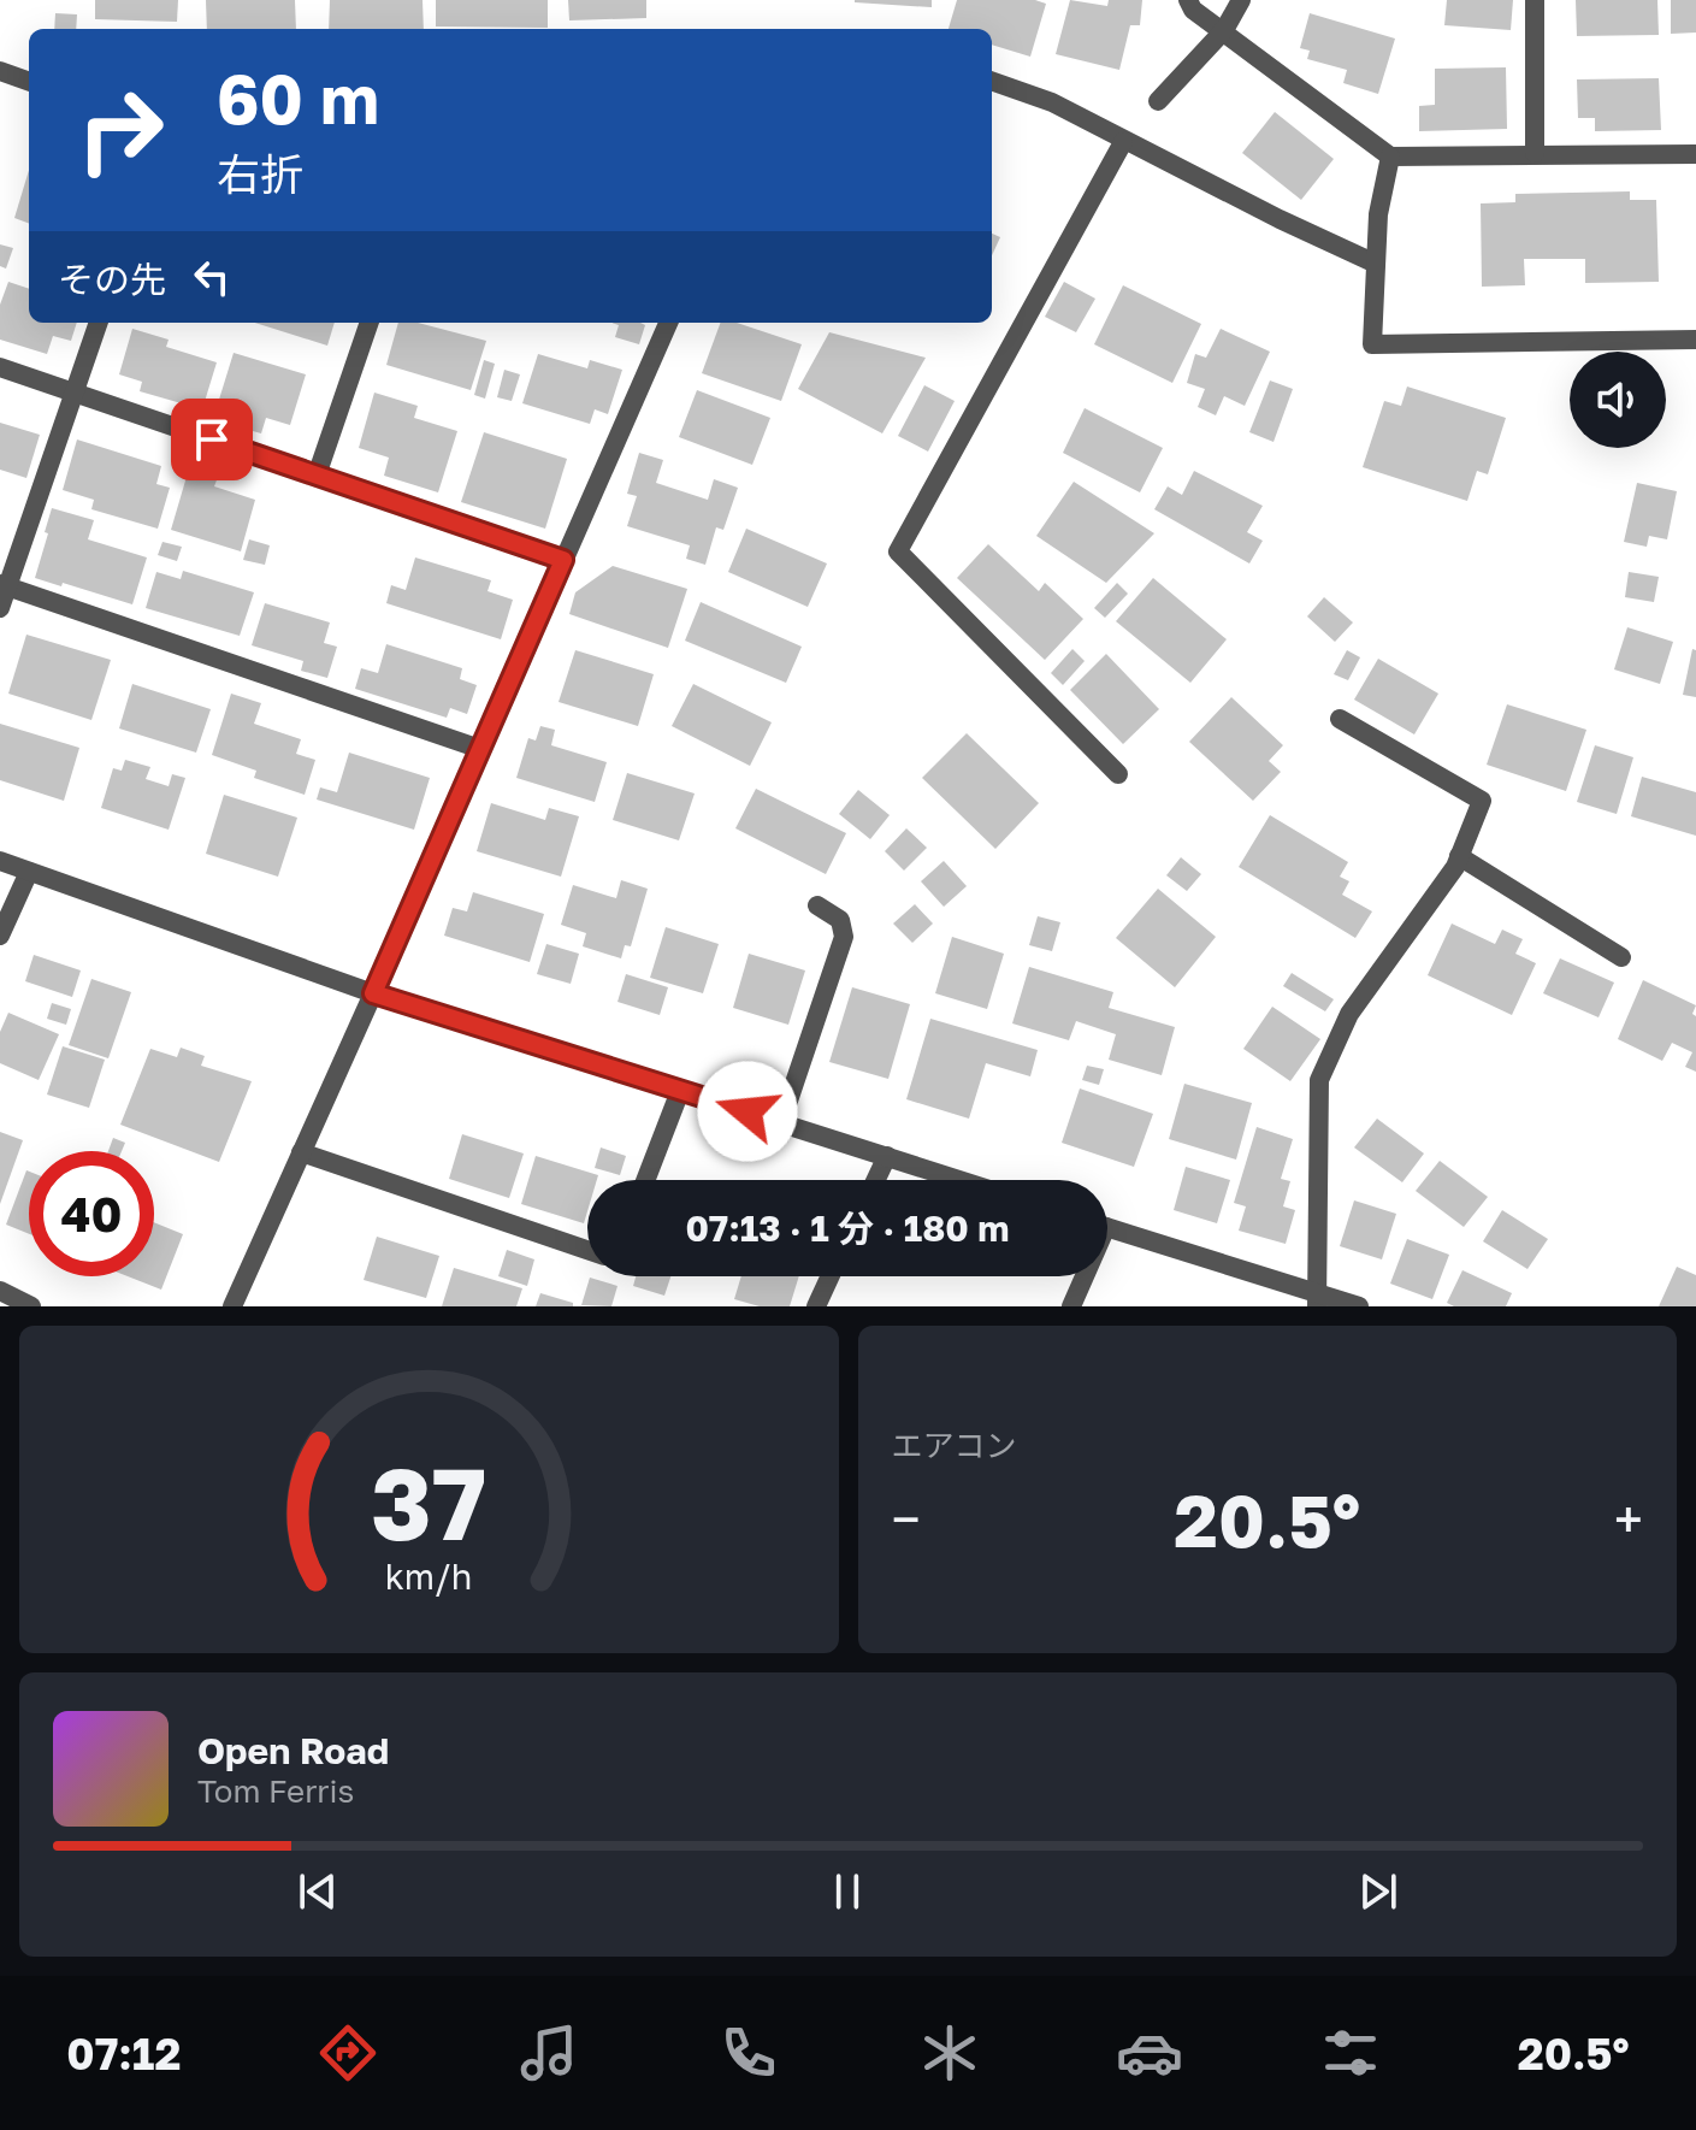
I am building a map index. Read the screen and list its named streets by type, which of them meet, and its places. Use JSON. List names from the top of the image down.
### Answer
{
  "page": {
    "turn": ["60 m", "右折"],
    "then": "その先",
    "limit": "40",
    "trip": "07:13 · 1 分 · 180 m",
    "tile": "エアコン",
    "heat": ["−", "20.5°", "+"],
    "song": ["Open Road", "Tom Ferris"],
    "tabs": ["07:12", "20.5°"],
    "gauge": ["37", "km/h"]
  }
}
